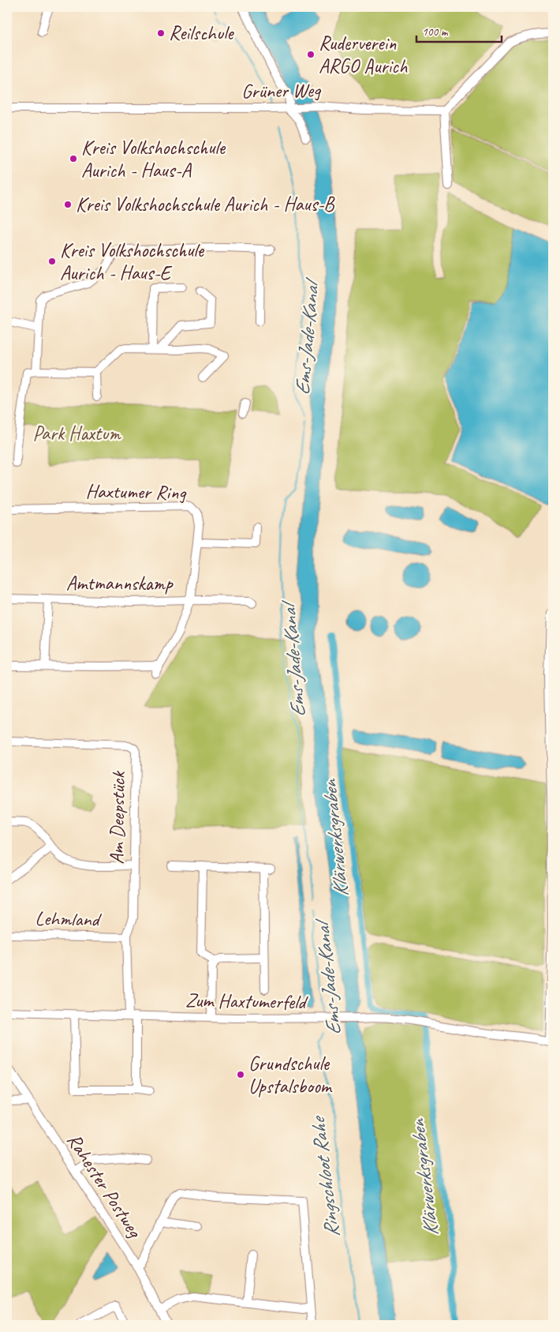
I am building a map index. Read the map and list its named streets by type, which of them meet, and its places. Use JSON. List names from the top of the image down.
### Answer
{
  "streets": {
    "street": [
      "Grüner Weg",
      "Haxtumer Ring",
      "Amtmannskamp",
      "Am Deepstück",
      "Lehmland",
      "Zum Haxtumerfeld",
      "Rahester Postweg"
    ]
  },
  "crossings": [
    ["Haxtumer Ring", "Amtmannskamp"],
    ["Am Deepstück", "Lehmland"],
    ["Am Deepstück", "Zum Haxtumerfeld"]
  ],
  "water": ["Ems-Jade-Kanal", "Klärwerksgraben", "Ringschloot Rahe"],
  "parks": ["Park Haxtum"],
  "places": [
    "Reilschule",
    "Ruderverein ARGO Aurich",
    "Kreis Volkshochschule Aurich - Haus-A",
    "Kreis Volkshochschule Aurich - Haus-B",
    "Kreis Volkshochschule Aurich - Haus-E",
    "Grundschule Upstalsboom"
  ],
  "scale_bar": "100 m"
}
